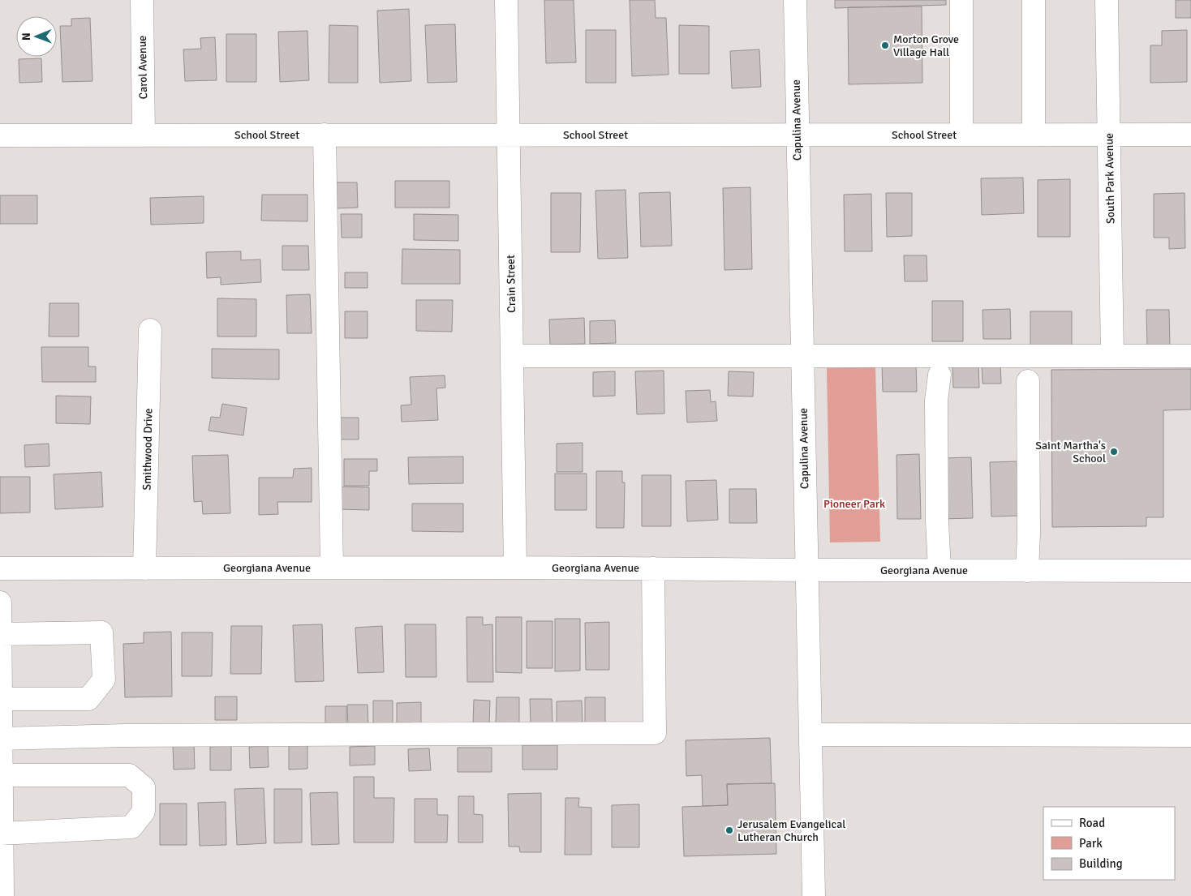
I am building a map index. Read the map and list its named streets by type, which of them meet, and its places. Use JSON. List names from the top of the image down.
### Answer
{
  "streets": {
    "street": [
      "Carol Avenue",
      "Capulina Avenue",
      "School Street",
      "South Park Avenue",
      "Crain Street",
      "Smithwood Drive",
      "Georgiana Avenue"
    ]
  },
  "crossings": [
    ["Carol Avenue", "School Street"],
    ["Capulina Avenue", "School Street"],
    ["Capulina Avenue", "Georgiana Avenue"],
    ["School Street", "South Park Avenue"],
    ["School Street", "Crain Street"],
    ["Crain Street", "Georgiana Avenue"],
    ["Smithwood Drive", "Georgiana Avenue"]
  ],
  "parks": ["Pioneer Park"],
  "places": ["Morton Grove Village Hall", "Saint Martha's School", "Jerusalem Evangelical Lutheran Church"],
  "legend": ["Road", "Park", "Building"],
  "north": "left"
}
